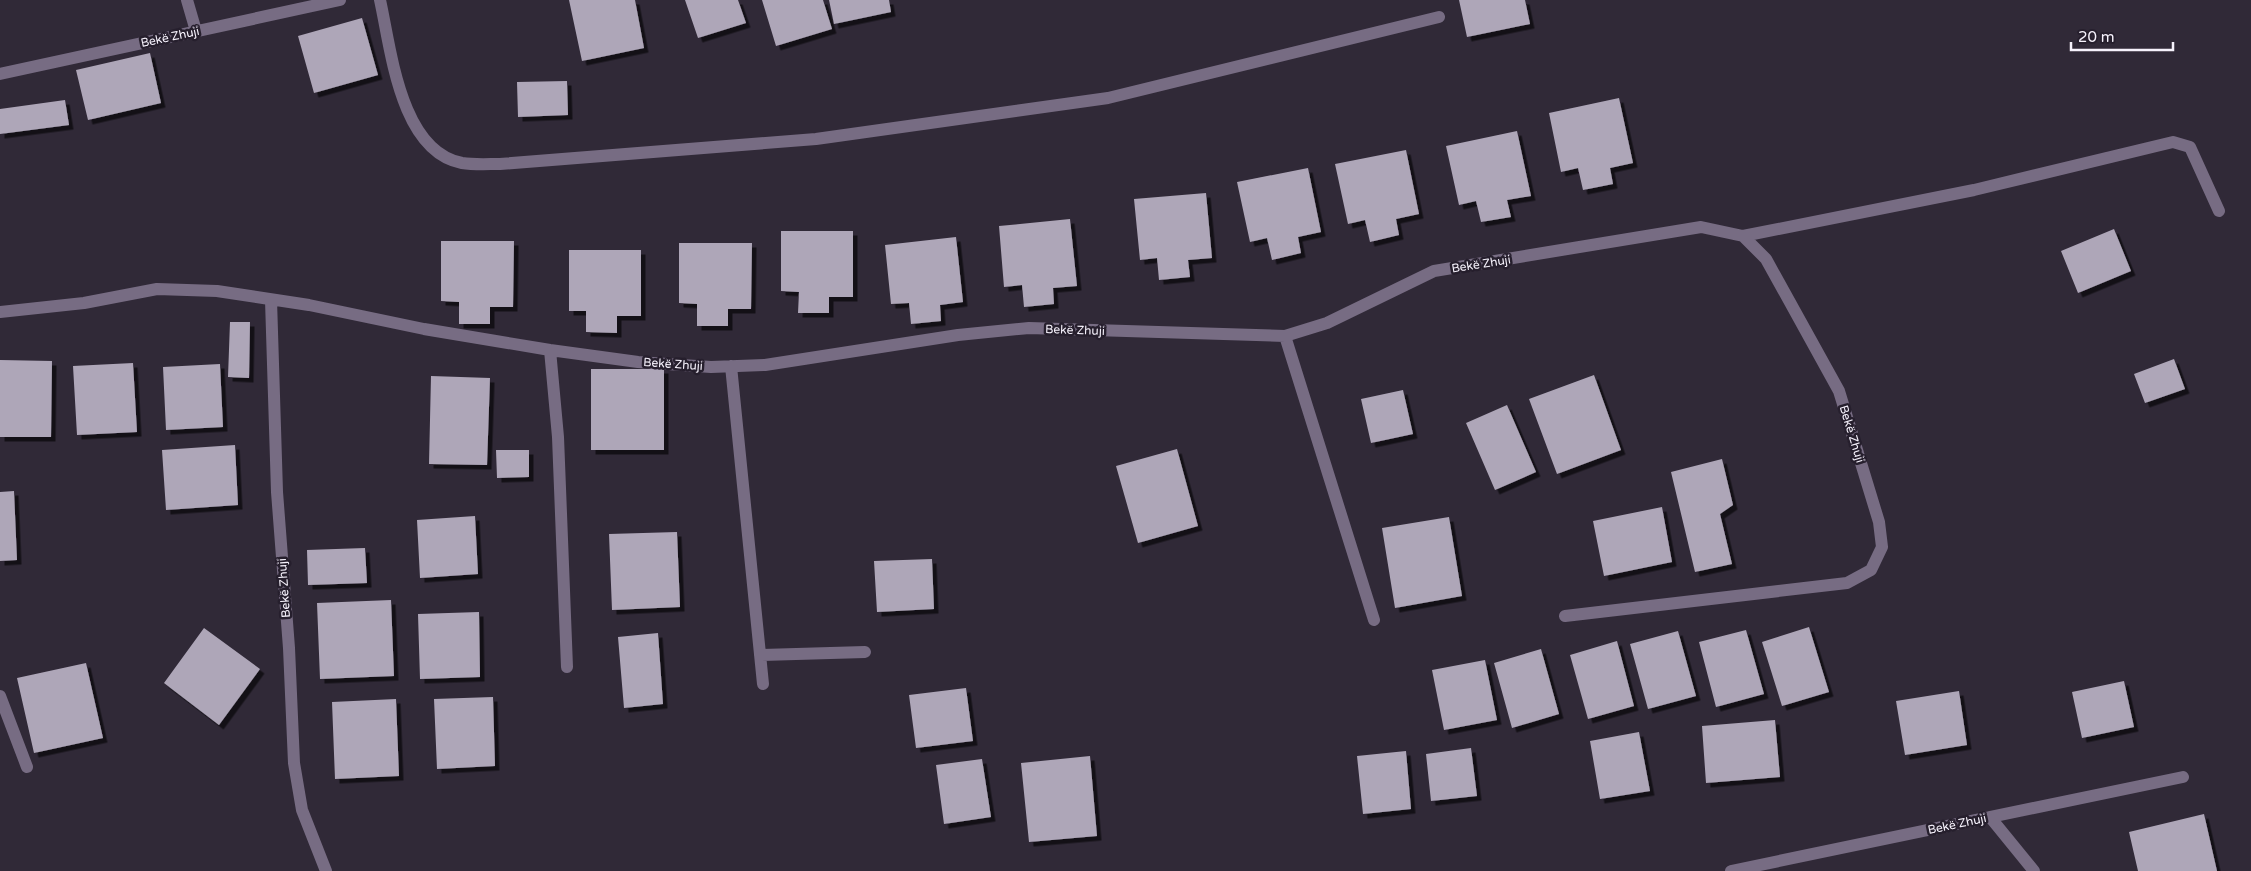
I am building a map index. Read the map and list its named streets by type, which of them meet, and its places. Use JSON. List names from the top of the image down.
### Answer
{
  "streets": {
    "street": ["Bekë Zhuji"]
  },
  "scale_bar": "20 m"
}
